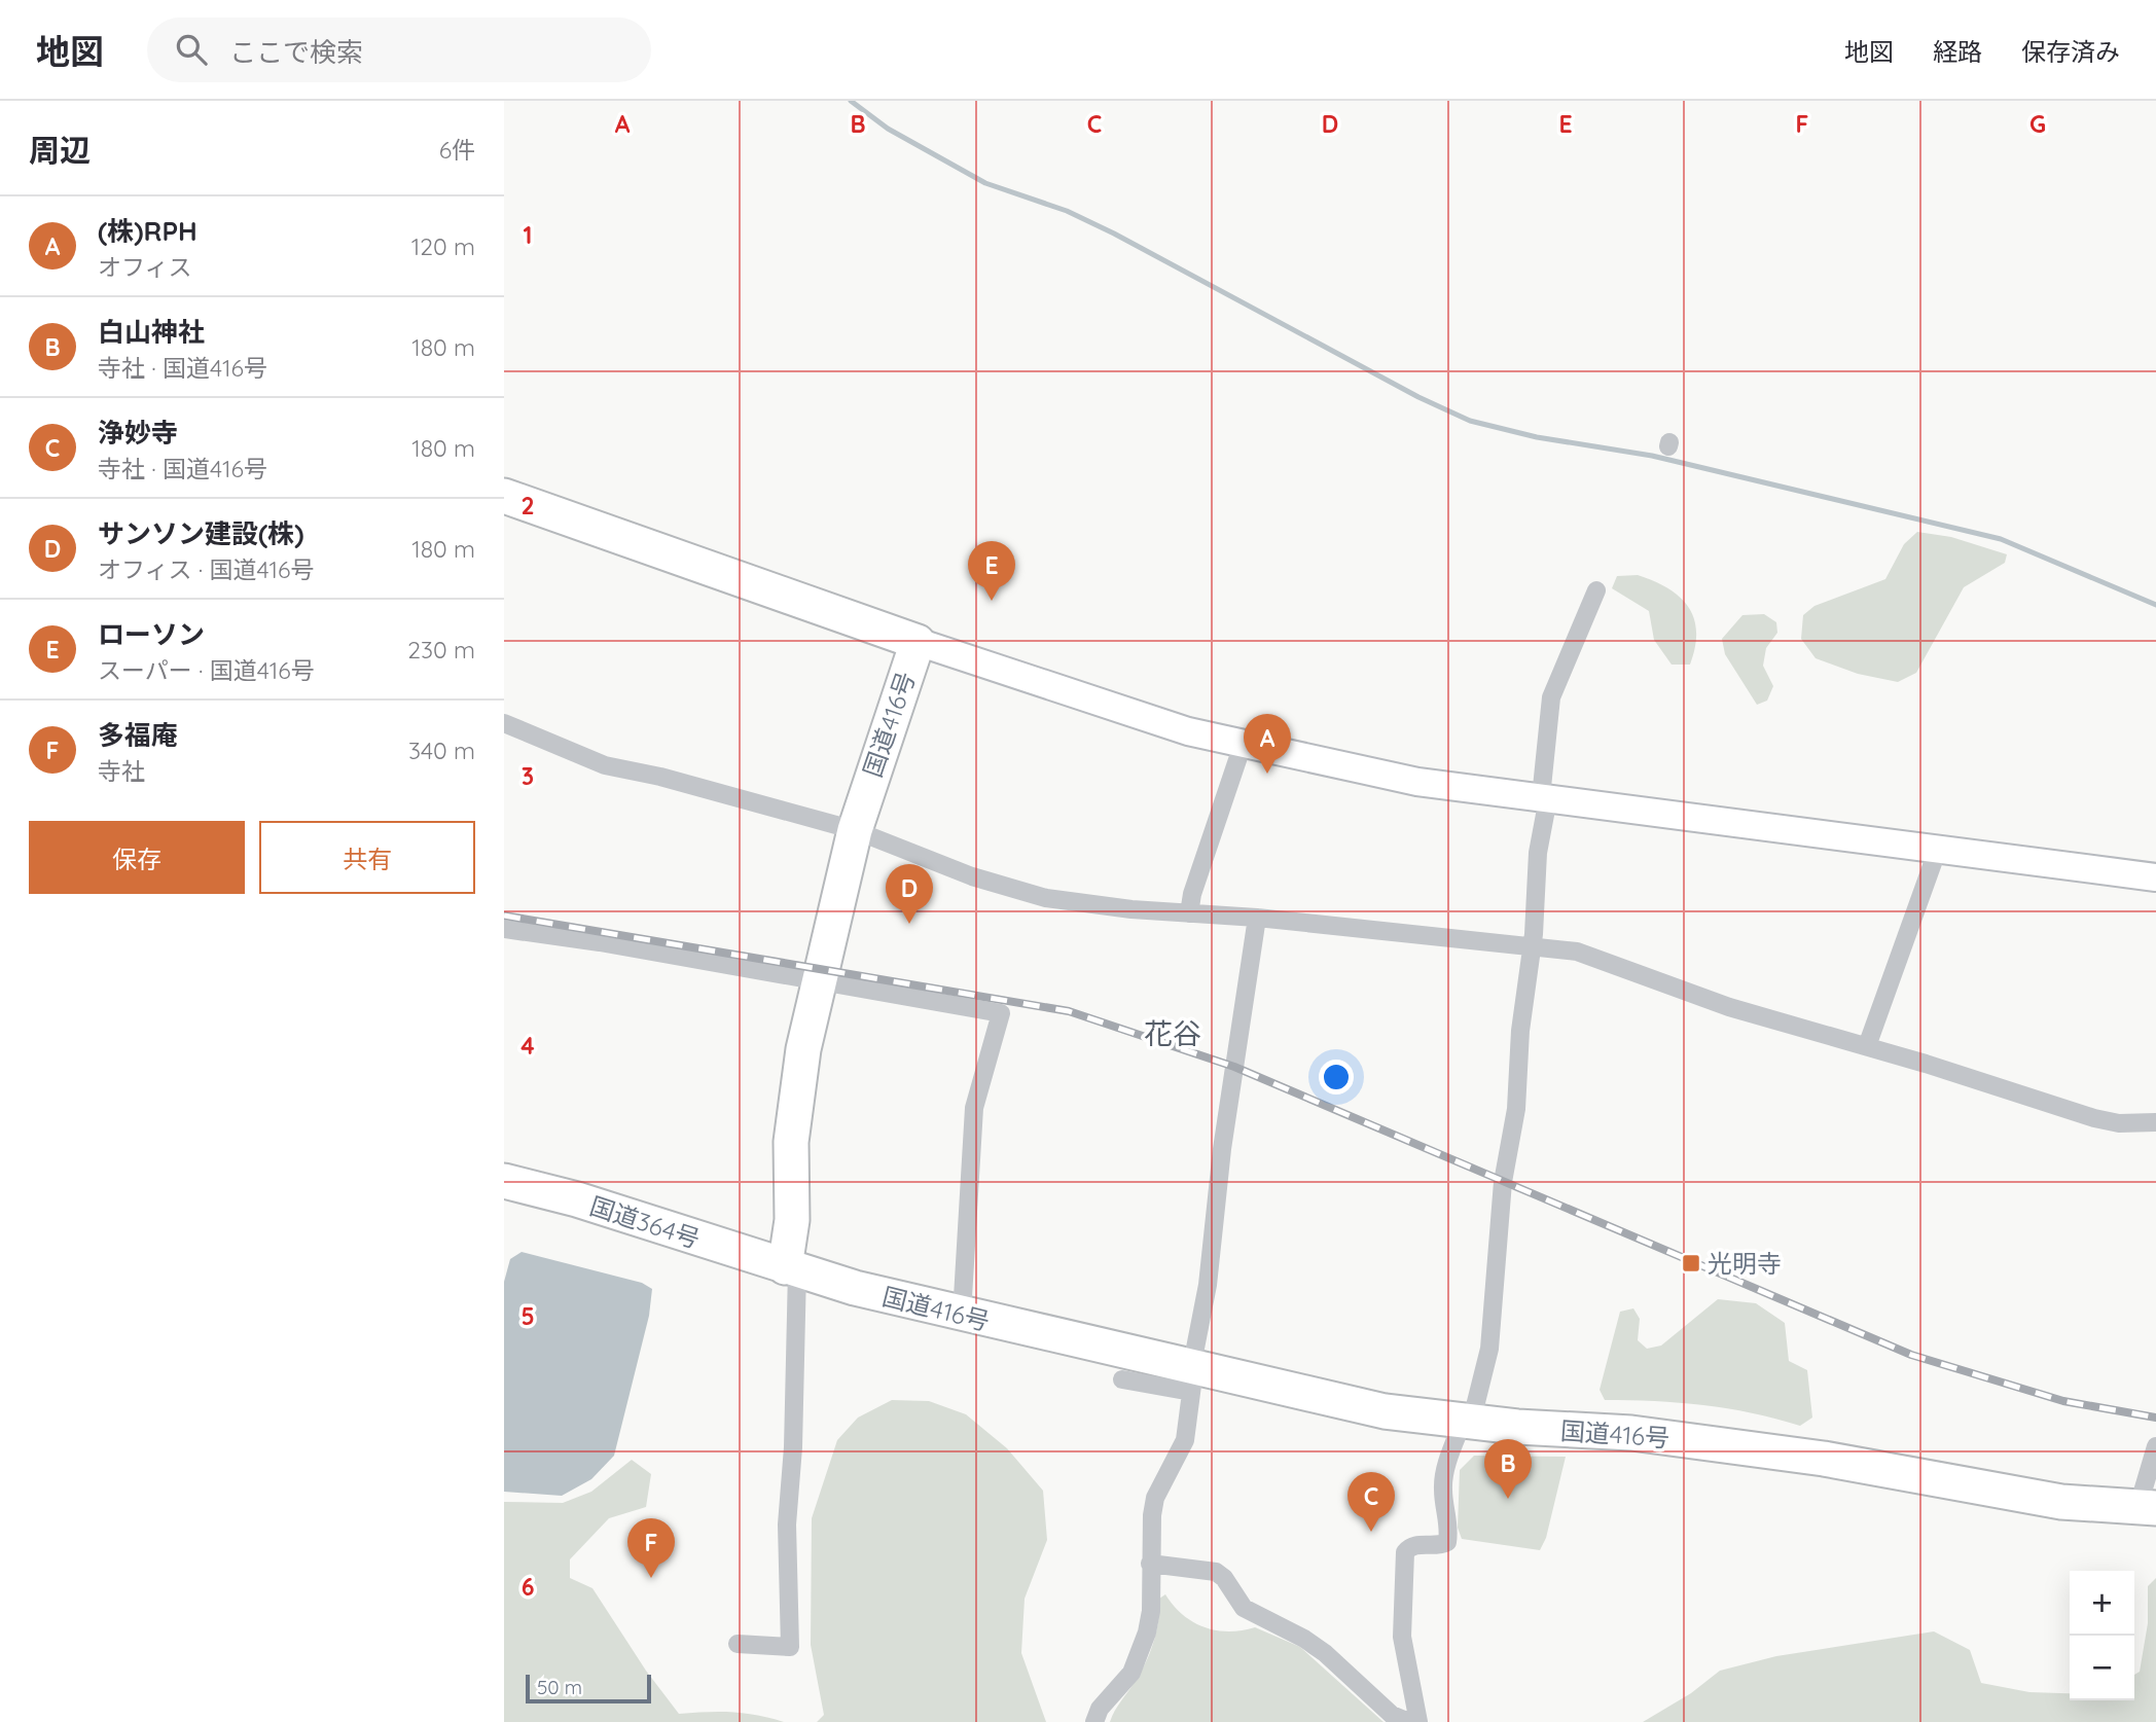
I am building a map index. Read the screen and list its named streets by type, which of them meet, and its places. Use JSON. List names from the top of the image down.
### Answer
{
  "streets": {
    "highway": ["国道416号", "国道364号"]
  },
  "crossings": [
    ["国道416号", "国道364号"]
  ],
  "districts": ["花谷"],
  "places": {
    "transit": ["光明寺"]
  },
  "scale_bar": "50 m",
  "page": {
    "header": "地図",
    "search": "ここで検索",
    "nav": ["地図", "経路", "保存済み"],
    "heading": ["周辺", "6件"],
    "list": [
      {
        "mark": "A",
        "name": "(株)RPH",
        "note": "オフィス",
        "value": "120 m"
      },
      {
        "mark": "B",
        "name": "白山神社",
        "note": "寺社 · 国道416号",
        "value": "180 m"
      },
      {
        "mark": "C",
        "name": "浄妙寺",
        "note": "寺社 · 国道416号",
        "value": "180 m"
      },
      {
        "mark": "D",
        "name": "サンソン建設(株)",
        "note": "オフィス · 国道416号",
        "value": "180 m"
      },
      {
        "mark": "E",
        "name": "ローソン",
        "note": "スーパー · 国道416号",
        "value": "230 m"
      },
      {
        "mark": "F",
        "name": "多福庵",
        "note": "寺社",
        "value": "340 m"
      }
    ],
    "pins": [
      "E",
      "A",
      "D",
      "B",
      "C",
      "F"
    ],
    "buttons": ["保存", "共有"],
    "map_buttons": ["+", "−"],
    "scale": "50 m"
  },
  "grid": {
    "columns": [
      "A",
      "B",
      "C",
      "D",
      "E",
      "F",
      "G"
    ],
    "rows": [
      "1",
      "2",
      "3",
      "4",
      "5",
      "6"
    ]
  }
}
